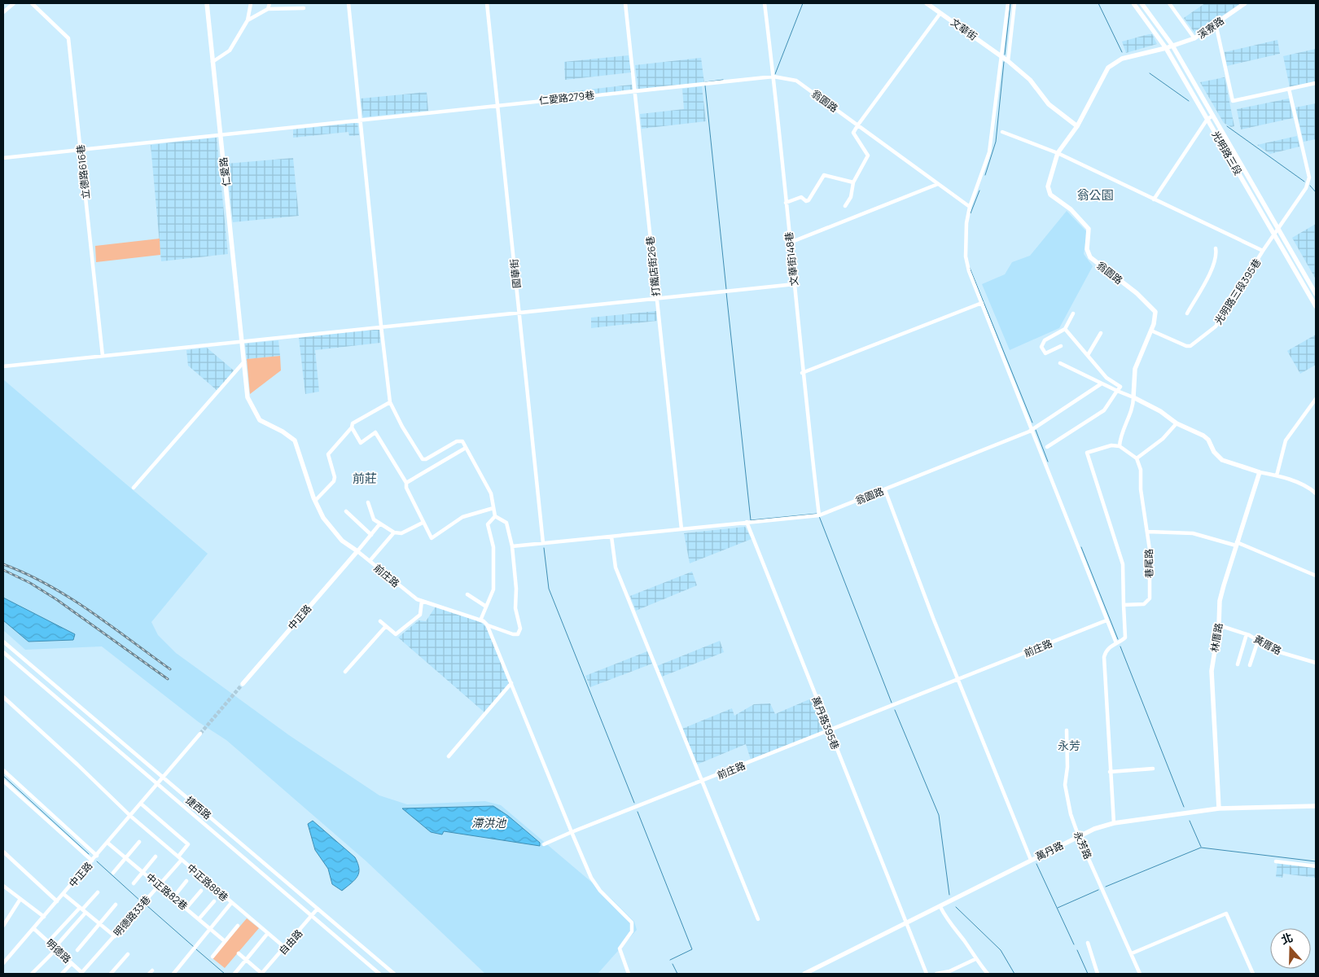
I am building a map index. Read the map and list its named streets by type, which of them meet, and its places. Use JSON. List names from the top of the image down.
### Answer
{
  "streets": {
    "street": [
      "溪寮路",
      "文華街",
      "仁愛路279巷",
      "翁園路",
      "光明路三段",
      "立德路616巷",
      "仁愛路",
      "文華街148巷",
      "打鐵店街26巷",
      "國華街",
      "光明路三段395巷",
      "巷尾路",
      "前庄路",
      "中正路",
      "林厝路",
      "黃厝路",
      "萬丹路395巷",
      "捷西路",
      "永芳路",
      "萬丹路",
      "中正路88巷",
      "中正路82巷",
      "明德路33巷",
      "自由路",
      "明德路"
    ]
  },
  "crossings": [
    ["溪寮路", "翁園路"],
    ["溪寮路", "光明路三段"],
    ["仁愛路279巷", "翁園路"],
    ["仁愛路279巷", "立德路616巷"],
    ["仁愛路279巷", "仁愛路"],
    ["仁愛路279巷", "文華街148巷"],
    ["仁愛路279巷", "打鐵店街26巷"],
    ["仁愛路279巷", "國華街"],
    ["翁園路", "光明路三段"],
    ["翁園路", "文華街148巷"],
    ["翁園路", "打鐵店街26巷"],
    ["翁園路", "國華街"],
    ["翁園路", "光明路三段395巷"],
    ["翁園路", "前庄路"],
    ["翁園路", "萬丹路395巷"],
    ["光明路三段", "光明路三段395巷"],
    ["仁愛路", "前庄路"],
    ["前庄路", "中正路"],
    ["前庄路", "萬丹路395巷"],
    ["中正路", "捷西路"],
    ["中正路", "中正路88巷"],
    ["中正路", "中正路82巷"],
    ["中正路", "明德路"],
    ["林厝路", "黃厝路"],
    ["林厝路", "萬丹路"],
    ["萬丹路395巷", "萬丹路"],
    ["捷西路", "自由路"],
    ["永芳路", "萬丹路"],
    ["中正路88巷", "明德路33巷"],
    ["中正路88巷", "自由路"],
    ["中正路82巷", "明德路33巷"],
    ["明德路33巷", "明德路"]
  ],
  "districts": ["翁公園", "前莊", "永芳"],
  "water": ["滯洪池"],
  "north": "top"
}
